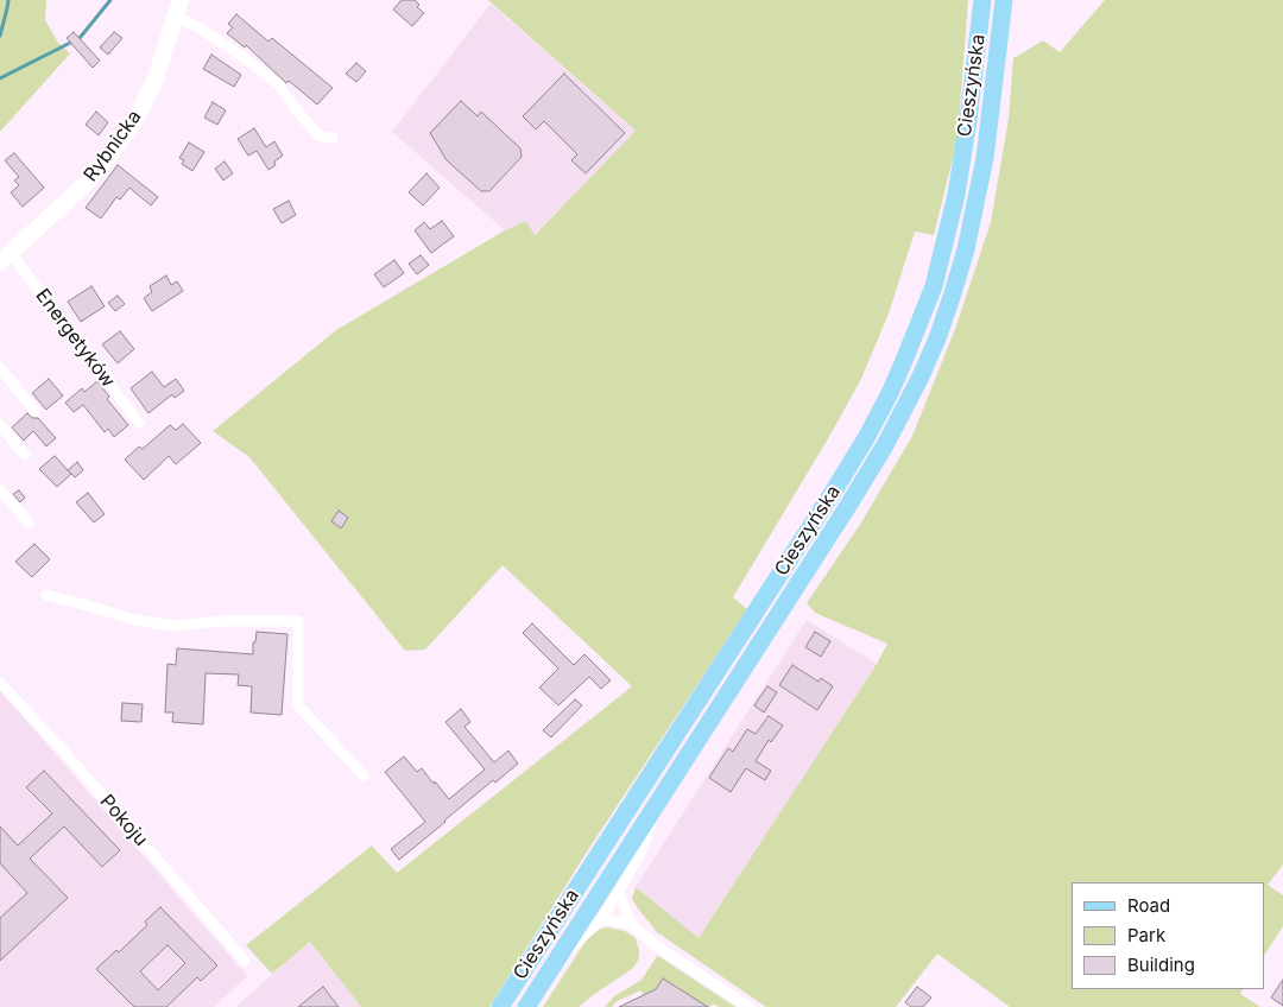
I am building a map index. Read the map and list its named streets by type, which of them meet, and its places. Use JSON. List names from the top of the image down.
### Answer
{
  "streets": {
    "main road": ["Cieszyńska"],
    "street": ["Rybnicka", "Energetyków", "Pokoju"]
  },
  "crossings": [
    ["Rybnicka", "Energetyków"]
  ],
  "legend": ["Road", "Park", "Building"]
}
